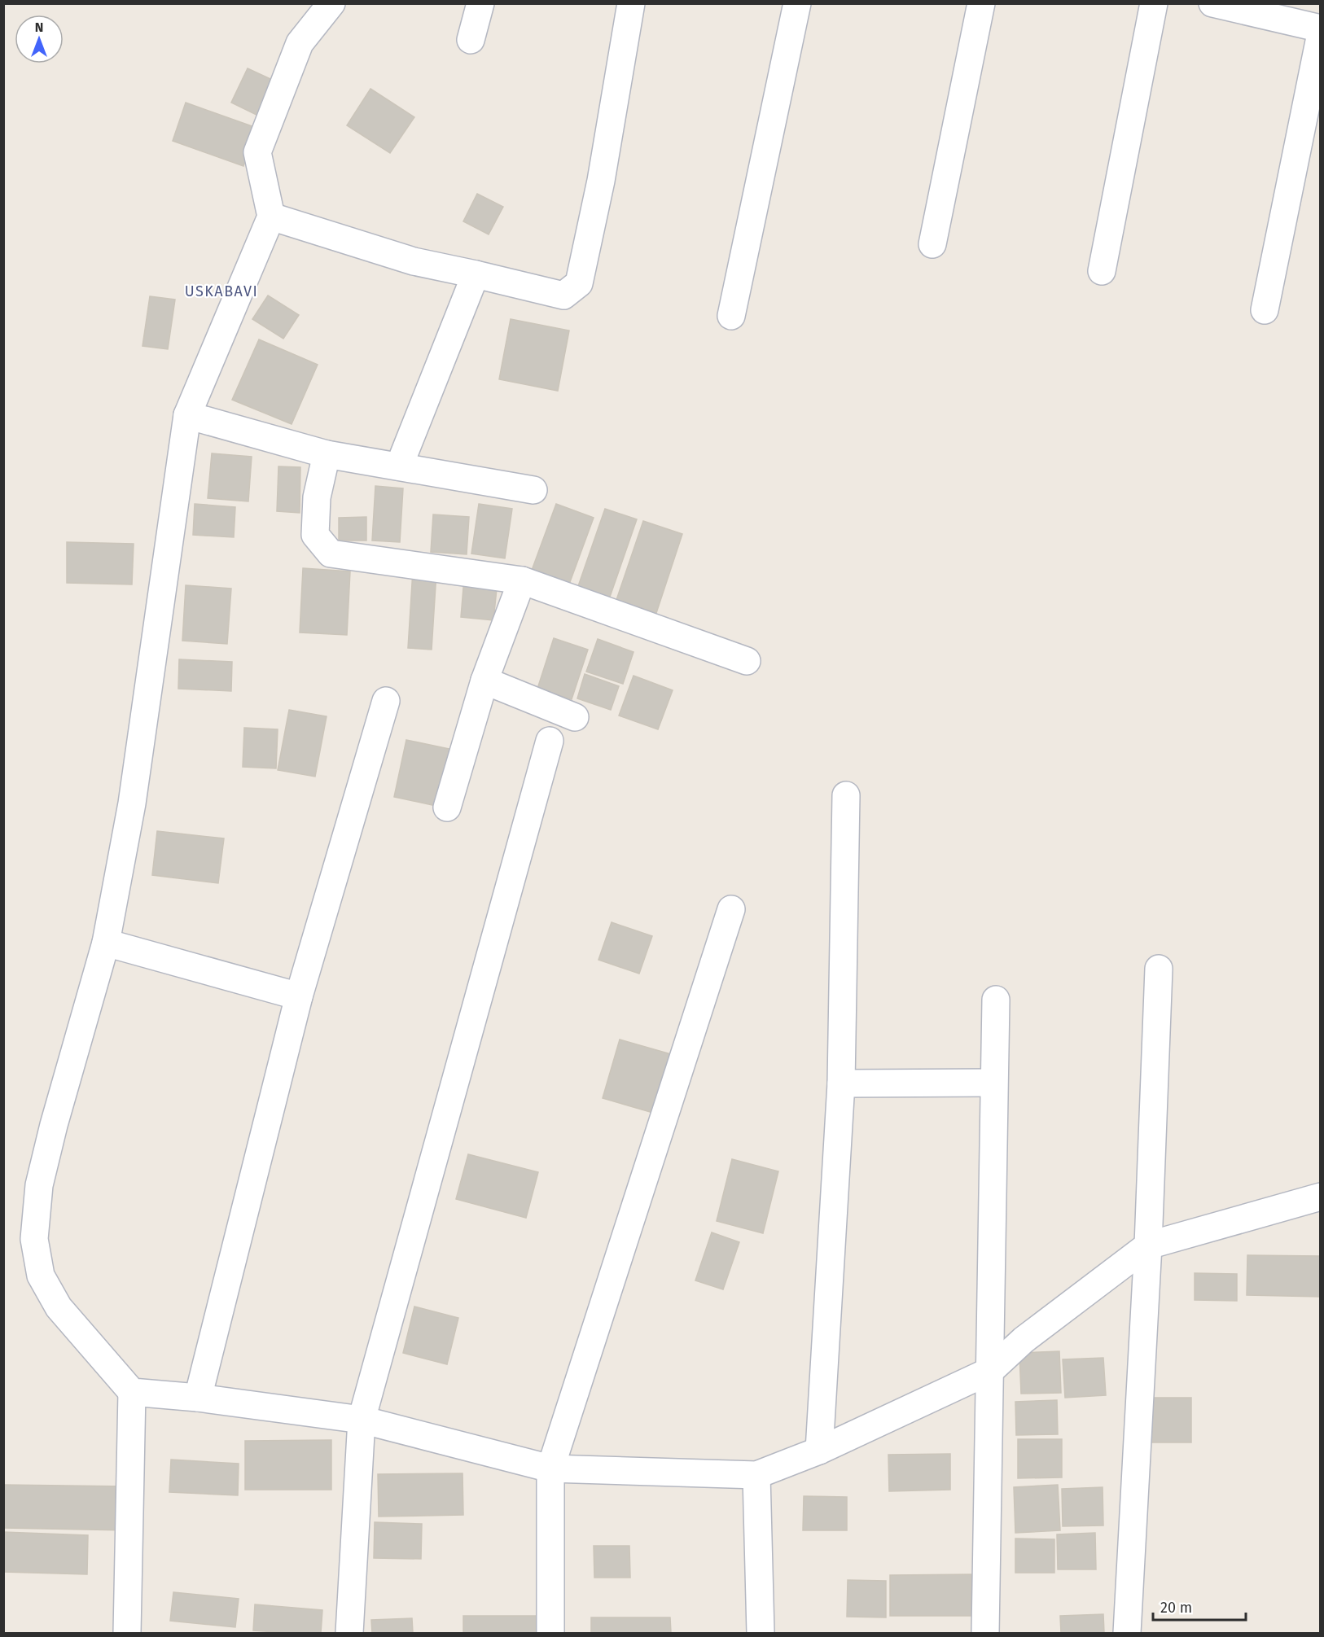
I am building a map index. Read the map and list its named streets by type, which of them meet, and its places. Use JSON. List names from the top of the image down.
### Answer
{
  "districts": ["USKABAVI"],
  "scale_bar": "20 m",
  "north": "top"
}
